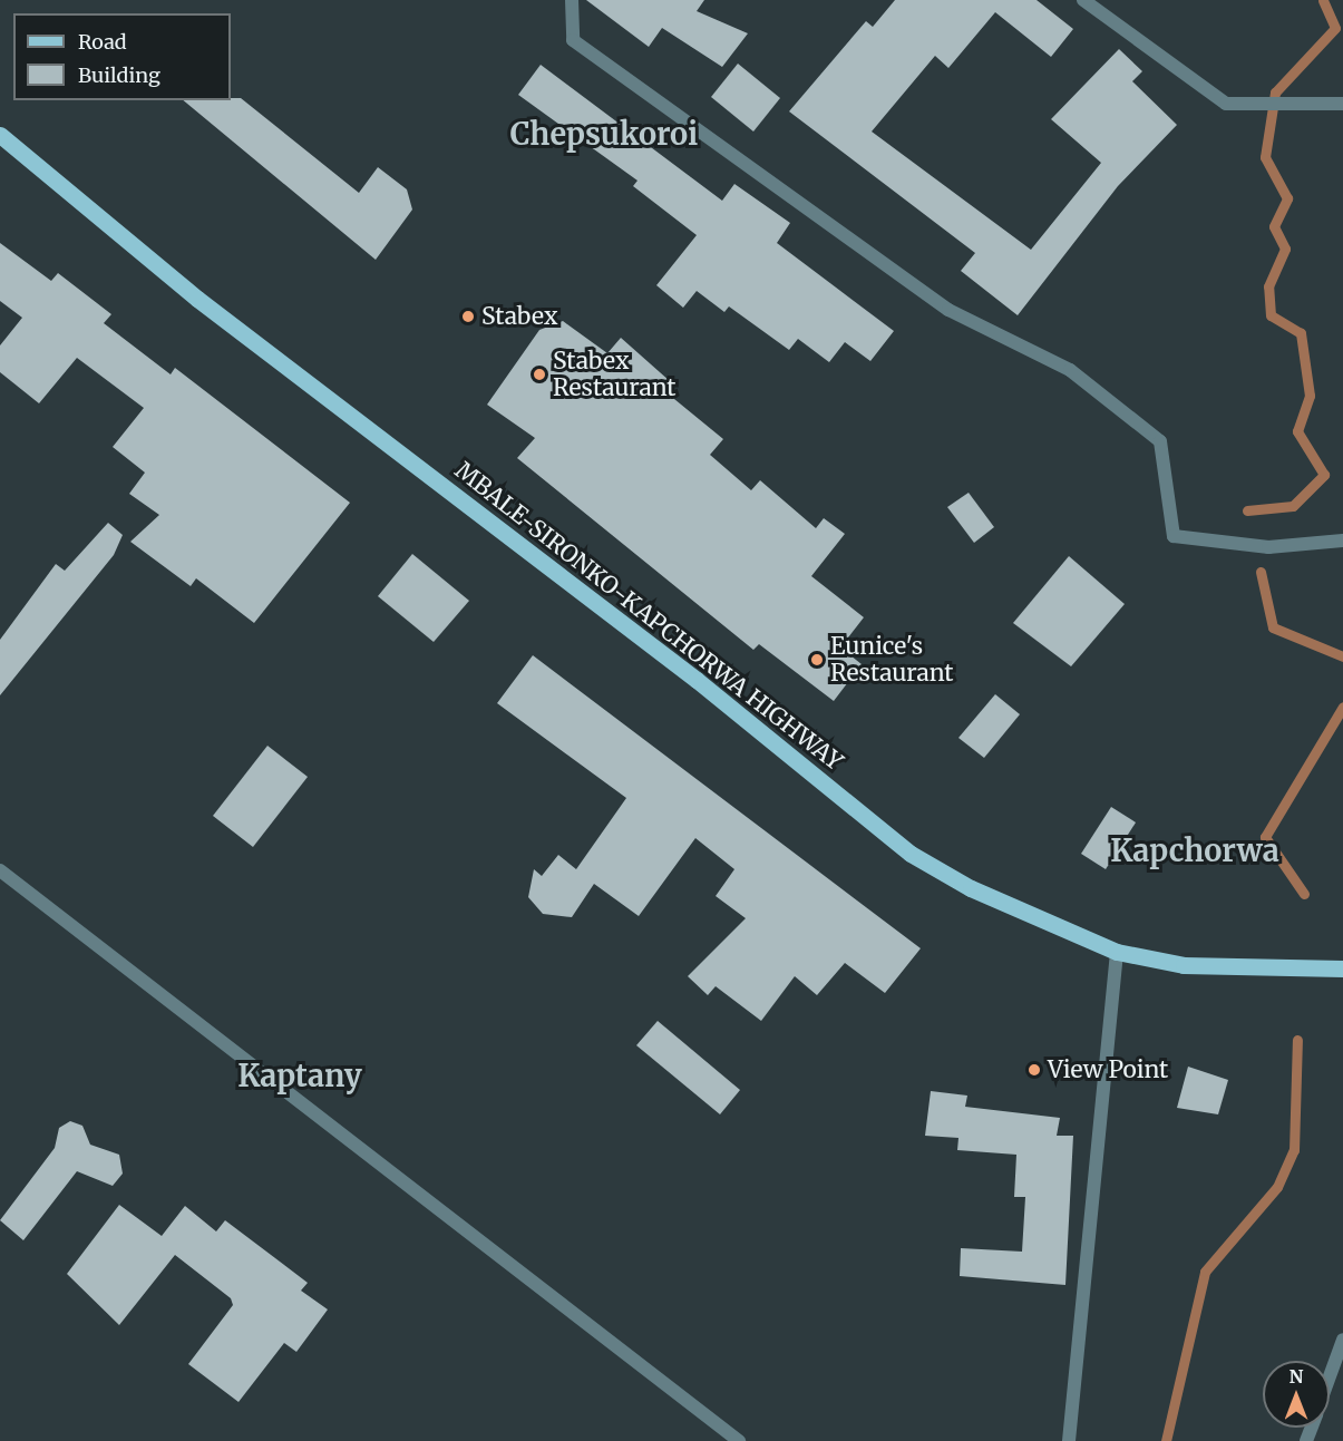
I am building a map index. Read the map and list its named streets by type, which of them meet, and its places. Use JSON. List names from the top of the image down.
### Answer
{
  "streets": {
    "main road": ["MBALE-SIRONKO-KAPCHORWA HIGHWAY"]
  },
  "districts": ["Chepsukoroi", "Kapchorwa", "Kaptany"],
  "places": [
    "Stabex",
    "Stabex Restaurant",
    "Eunice's Restaurant",
    "View Point"
  ],
  "legend": ["Road", "Building"],
  "north": "top"
}
